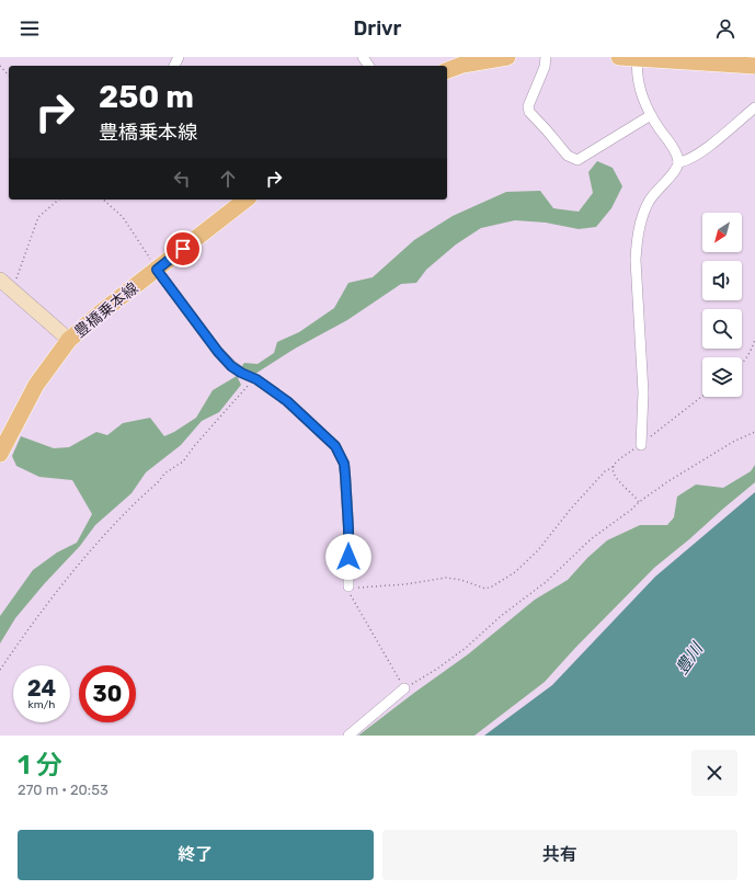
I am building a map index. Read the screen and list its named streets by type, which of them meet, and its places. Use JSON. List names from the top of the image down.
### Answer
{
  "streets": {
    "main road": ["豊橋乗本線"]
  },
  "water": ["豊川"],
  "north": "bottom left",
  "page": {
    "header": "Drivr",
    "turn": ["250 m", "豊橋乗本線"],
    "speed": "24 km/h",
    "limit": "30",
    "heading": ["1 分", "270 m · 20:53"],
    "buttons": ["終了", "共有"]
  }
}
